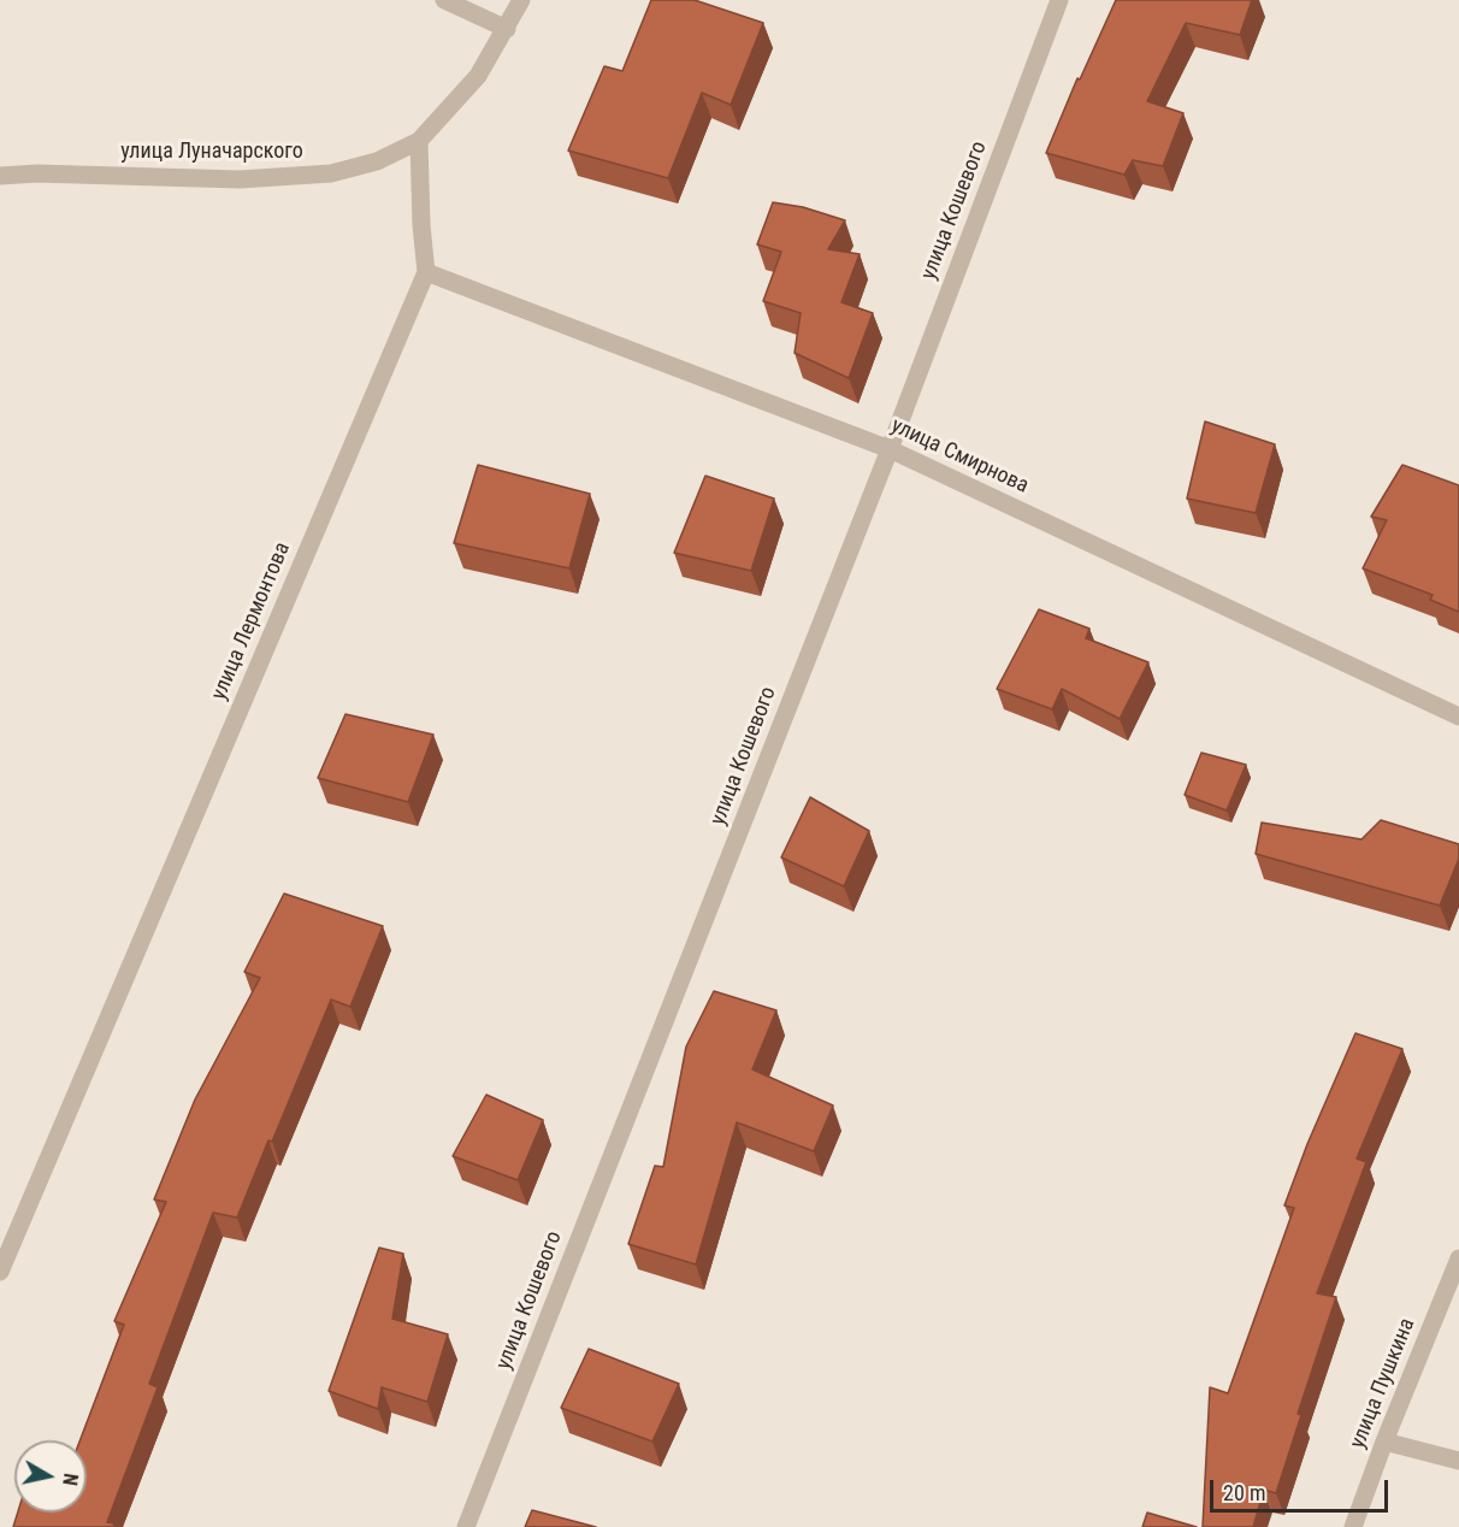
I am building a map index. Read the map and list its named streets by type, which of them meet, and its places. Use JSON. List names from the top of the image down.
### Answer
{
  "streets": {
    "street": [
      "улица Луначарского",
      "улица Кошевого",
      "улица Смирнова",
      "улица Лермонтова",
      "улица Пушкина"
    ]
  },
  "crossings": [
    ["улица Луначарского", "улица Лермонтова"],
    ["улица Кошевого", "улица Смирнова"],
    ["улица Смирнова", "улица Лермонтова"]
  ],
  "scale_bar": "20 m",
  "north": "right"
}
